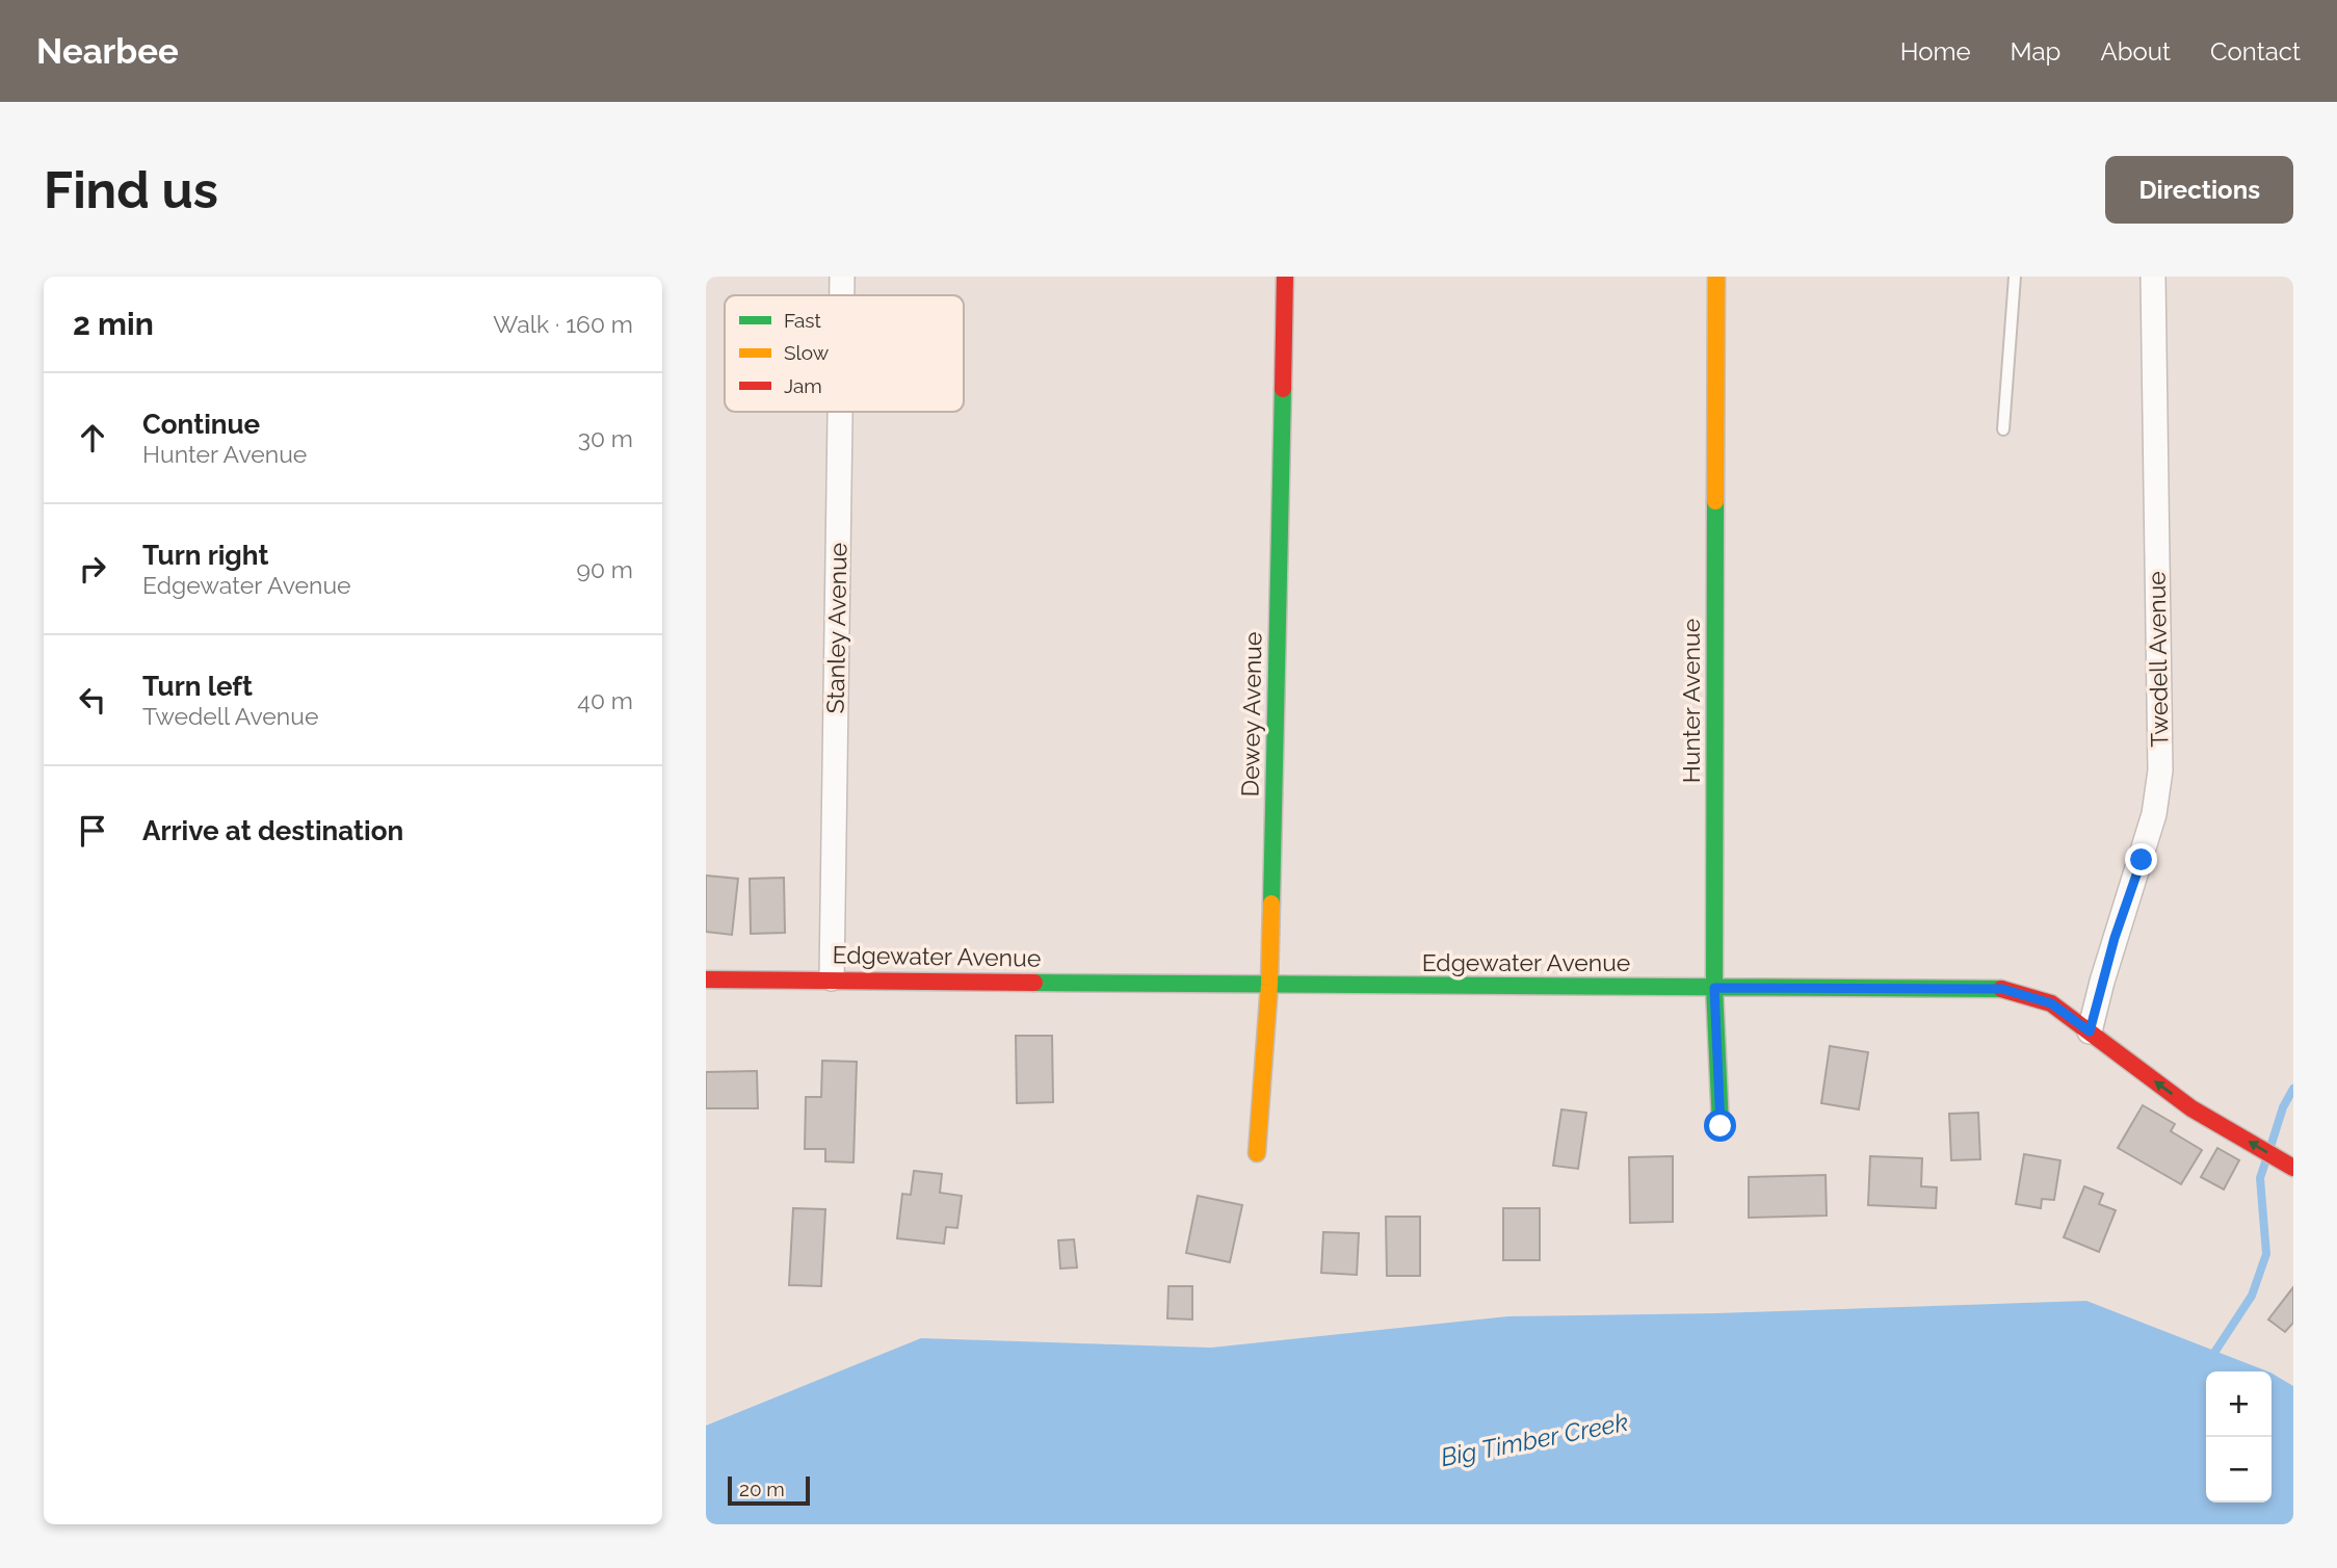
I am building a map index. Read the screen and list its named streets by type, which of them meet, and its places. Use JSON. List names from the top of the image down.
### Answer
{
  "streets": {
    "street": [
      "Stanley Avenue",
      "Twedell Avenue",
      "Hunter Avenue",
      "Dewey Avenue",
      "Edgewater Avenue"
    ]
  },
  "crossings": [
    ["Stanley Avenue", "Edgewater Avenue"],
    ["Twedell Avenue", "Edgewater Avenue"],
    ["Hunter Avenue", "Edgewater Avenue"],
    ["Dewey Avenue", "Edgewater Avenue"]
  ],
  "water": ["Big Timber Creek"],
  "legend": ["Fast", "Slow", "Jam"],
  "scale_bar": "20 m",
  "page": {
    "header": "Nearbee",
    "nav": [
      "Home",
      "Map",
      "About",
      "Contact"
    ],
    "buttons": "Directions",
    "title": "Find us",
    "heading": ["2 min", "Walk · 160 m"],
    "list": [
      ["Continue", "Hunter Avenue", "30 m"],
      ["Turn right", "Edgewater Avenue", "90 m"],
      ["Turn left", "Twedell Avenue", "40 m"],
      "Arrive at destination"
    ],
    "map_buttons": ["+", "−"],
    "scale": "20 m"
  }
}
